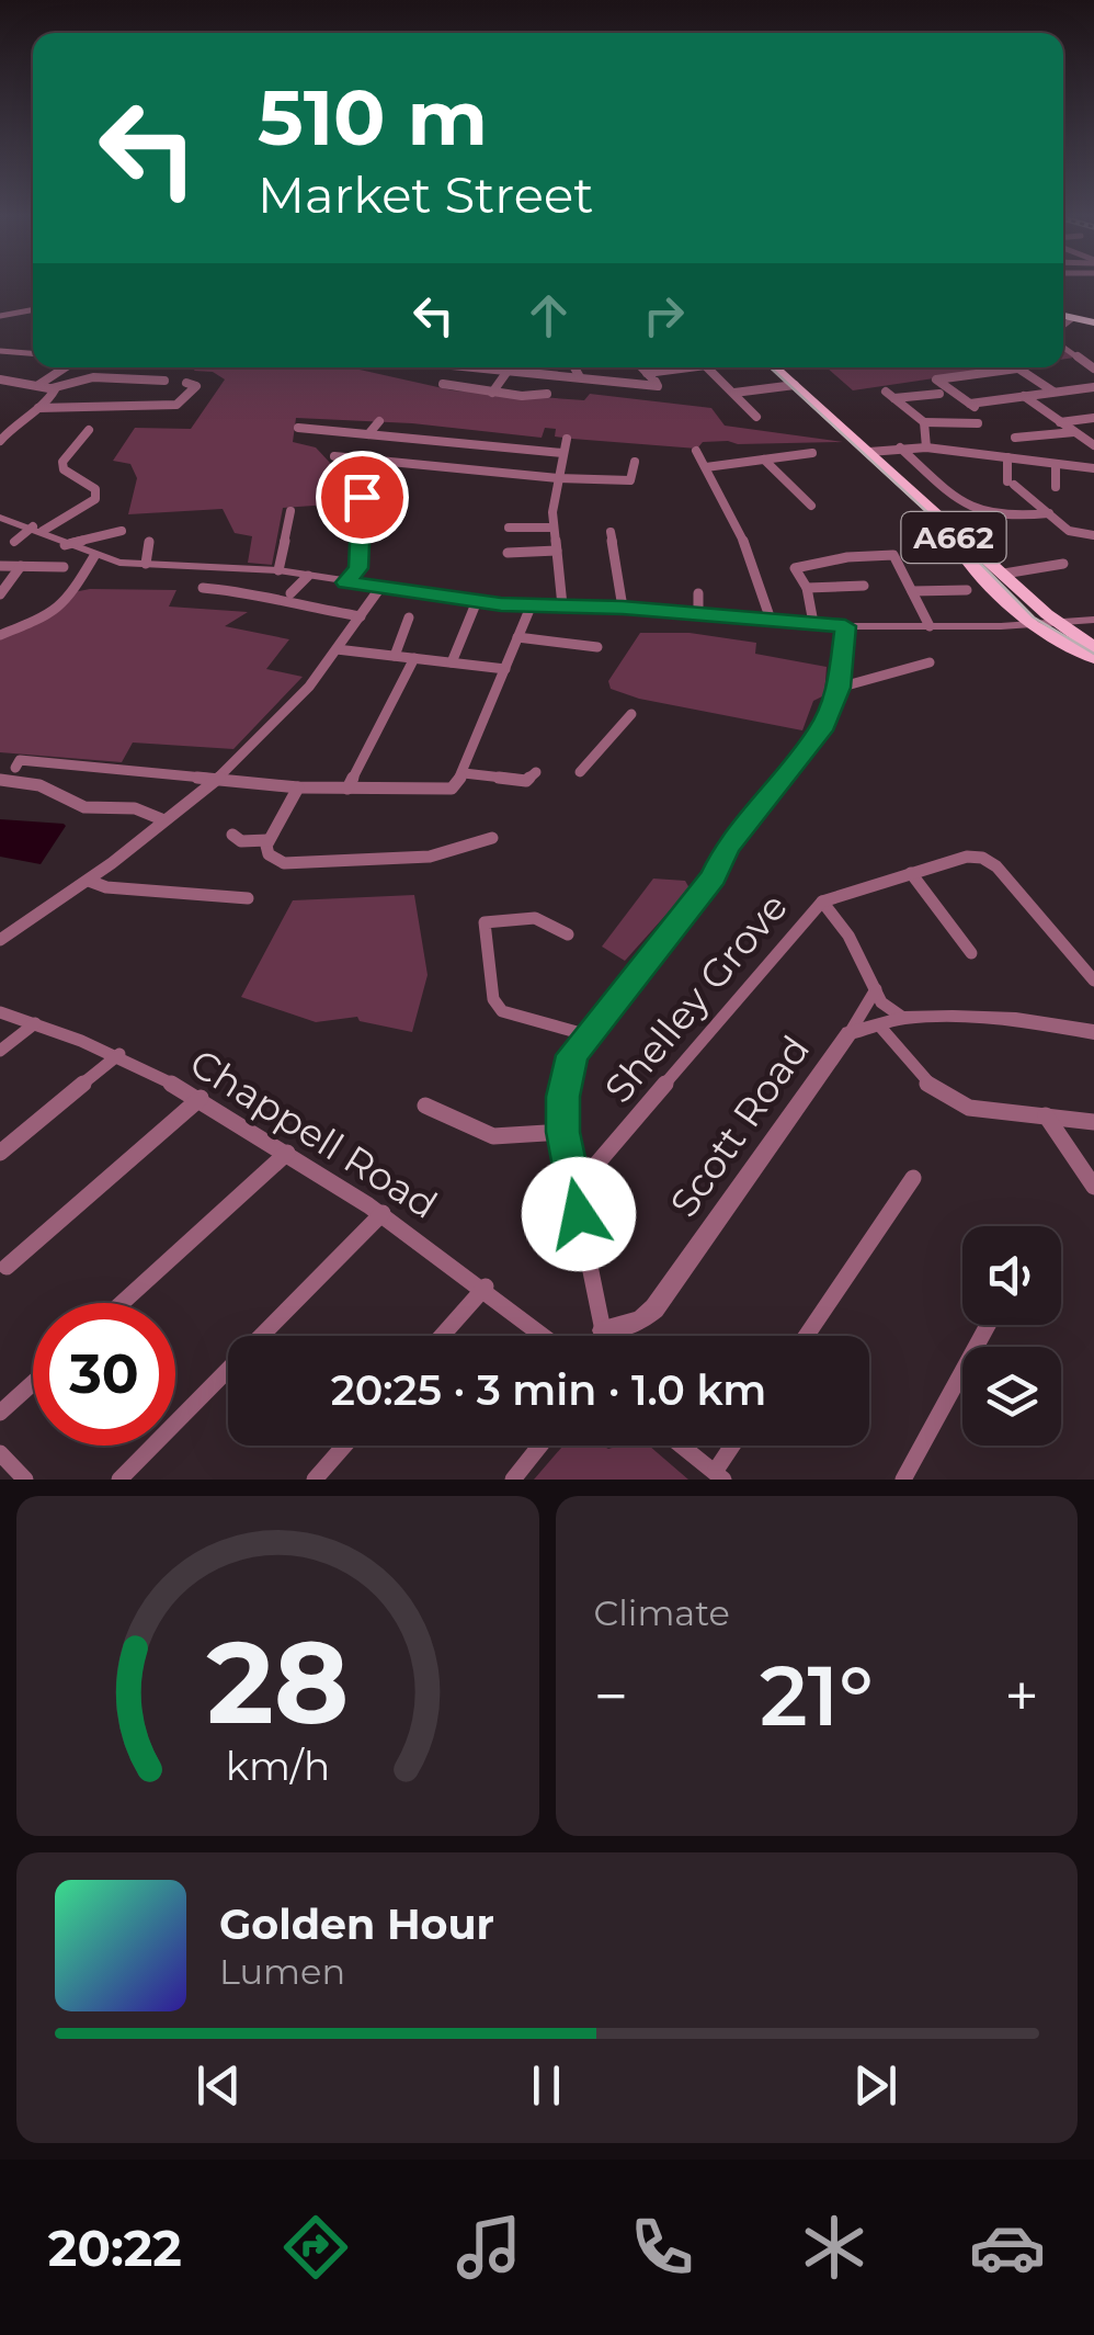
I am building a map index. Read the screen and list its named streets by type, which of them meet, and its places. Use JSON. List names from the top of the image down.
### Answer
{
  "streets": {
    "main road": ["A662"],
    "street": ["Shelley Grove", "Scott Road", "Chappell Road"]
  },
  "page": {
    "turn": ["510 m", "Market Street"],
    "limit": "30",
    "trip": "20:25 · 3 min · 1.0 km",
    "tile": "Climate",
    "heat": ["−", "21°", "+"],
    "song": ["Golden Hour", "Lumen"],
    "tabs": "20:22",
    "gauge": ["28", "km/h"]
  }
}
